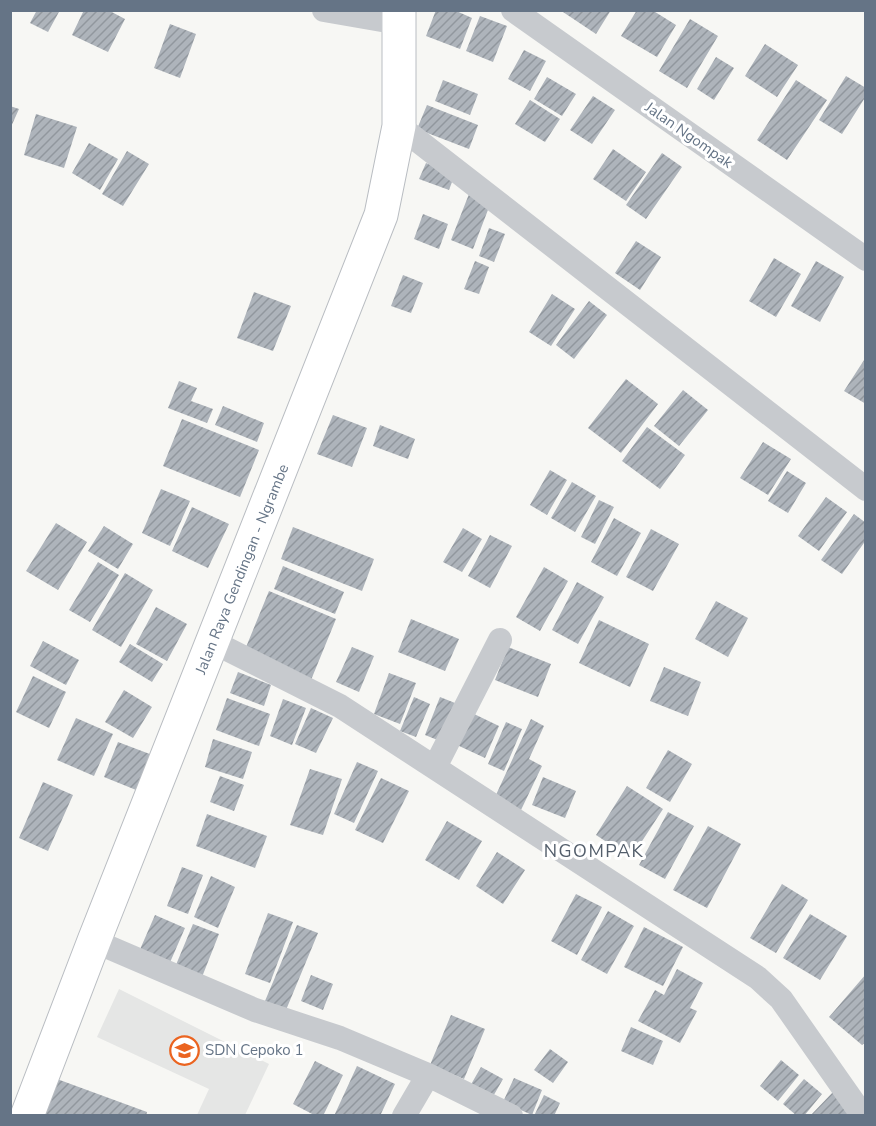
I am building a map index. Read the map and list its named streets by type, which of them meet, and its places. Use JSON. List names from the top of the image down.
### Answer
{
  "streets": {
    "main road": ["Jalan Raya Gendingan - Ngrambe"],
    "street": ["Jalan Ngompak"]
  },
  "districts": ["NGOMPAK"],
  "places": {
    "school or university": ["SDN Cepoko 1"]
  }
}
